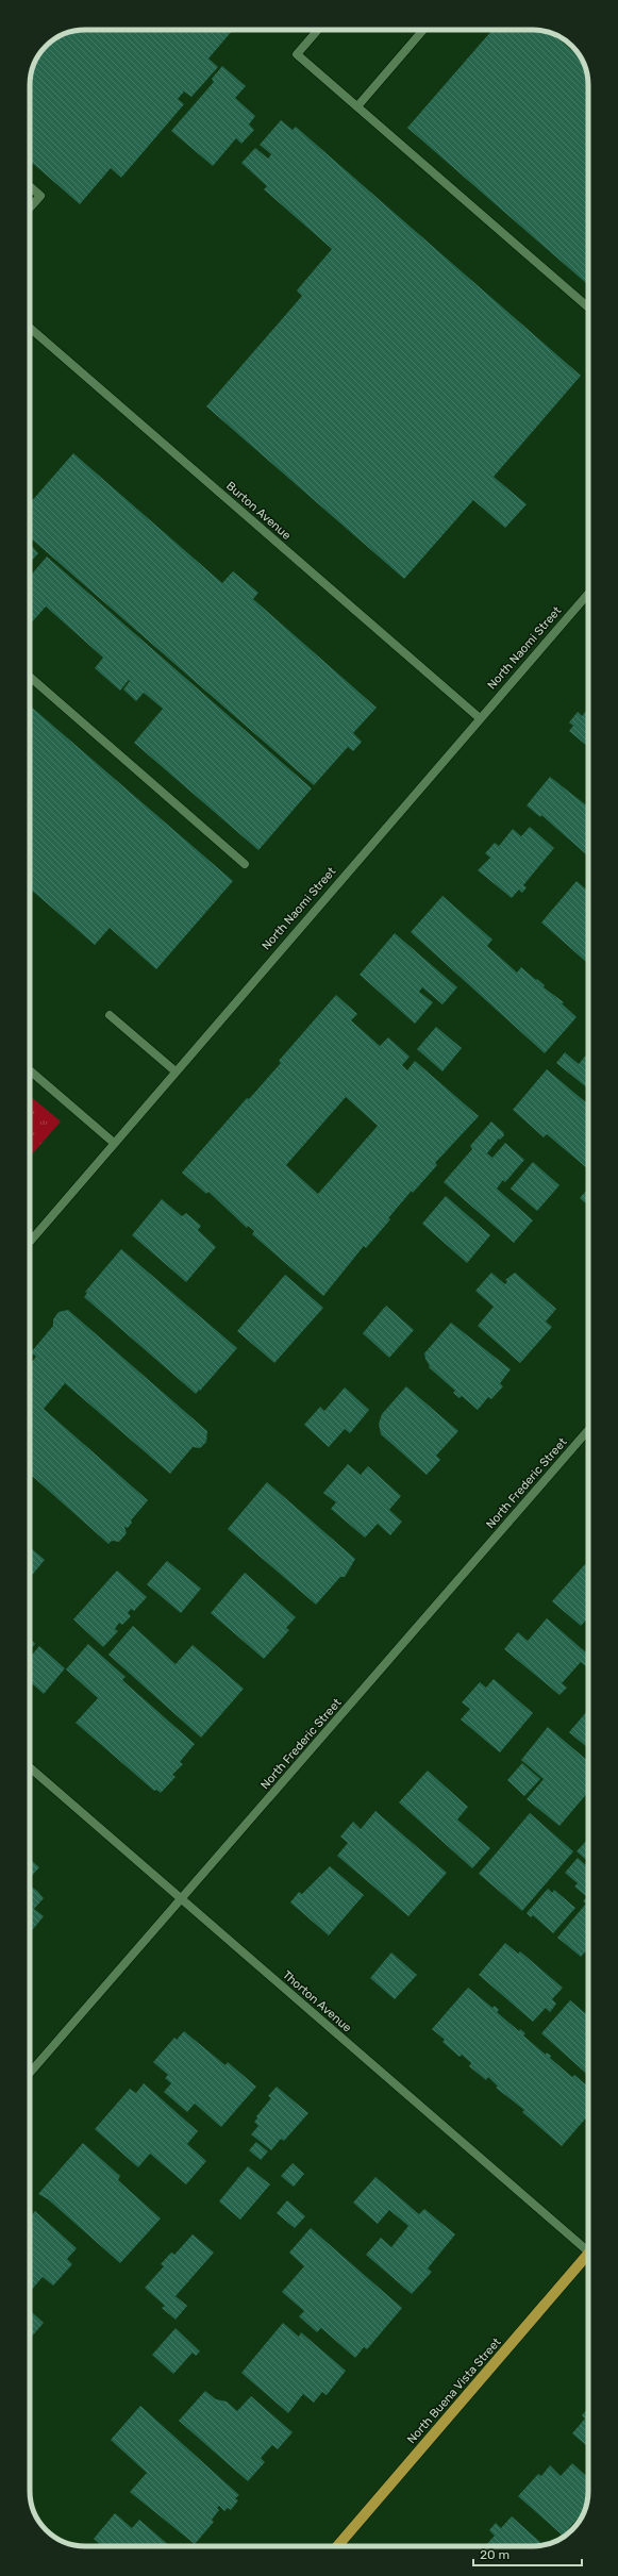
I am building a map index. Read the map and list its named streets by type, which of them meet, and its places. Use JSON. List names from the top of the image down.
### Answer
{
  "streets": {
    "main road": ["North Buena Vista Street"],
    "street": [
      "Burton Avenue",
      "North Naomi Street",
      "North Frederic Street",
      "Thorton Avenue"
    ]
  },
  "crossings": [
    ["Burton Avenue", "North Naomi Street"],
    ["North Frederic Street", "Thorton Avenue"]
  ],
  "scale_bar": "20 m"
}
